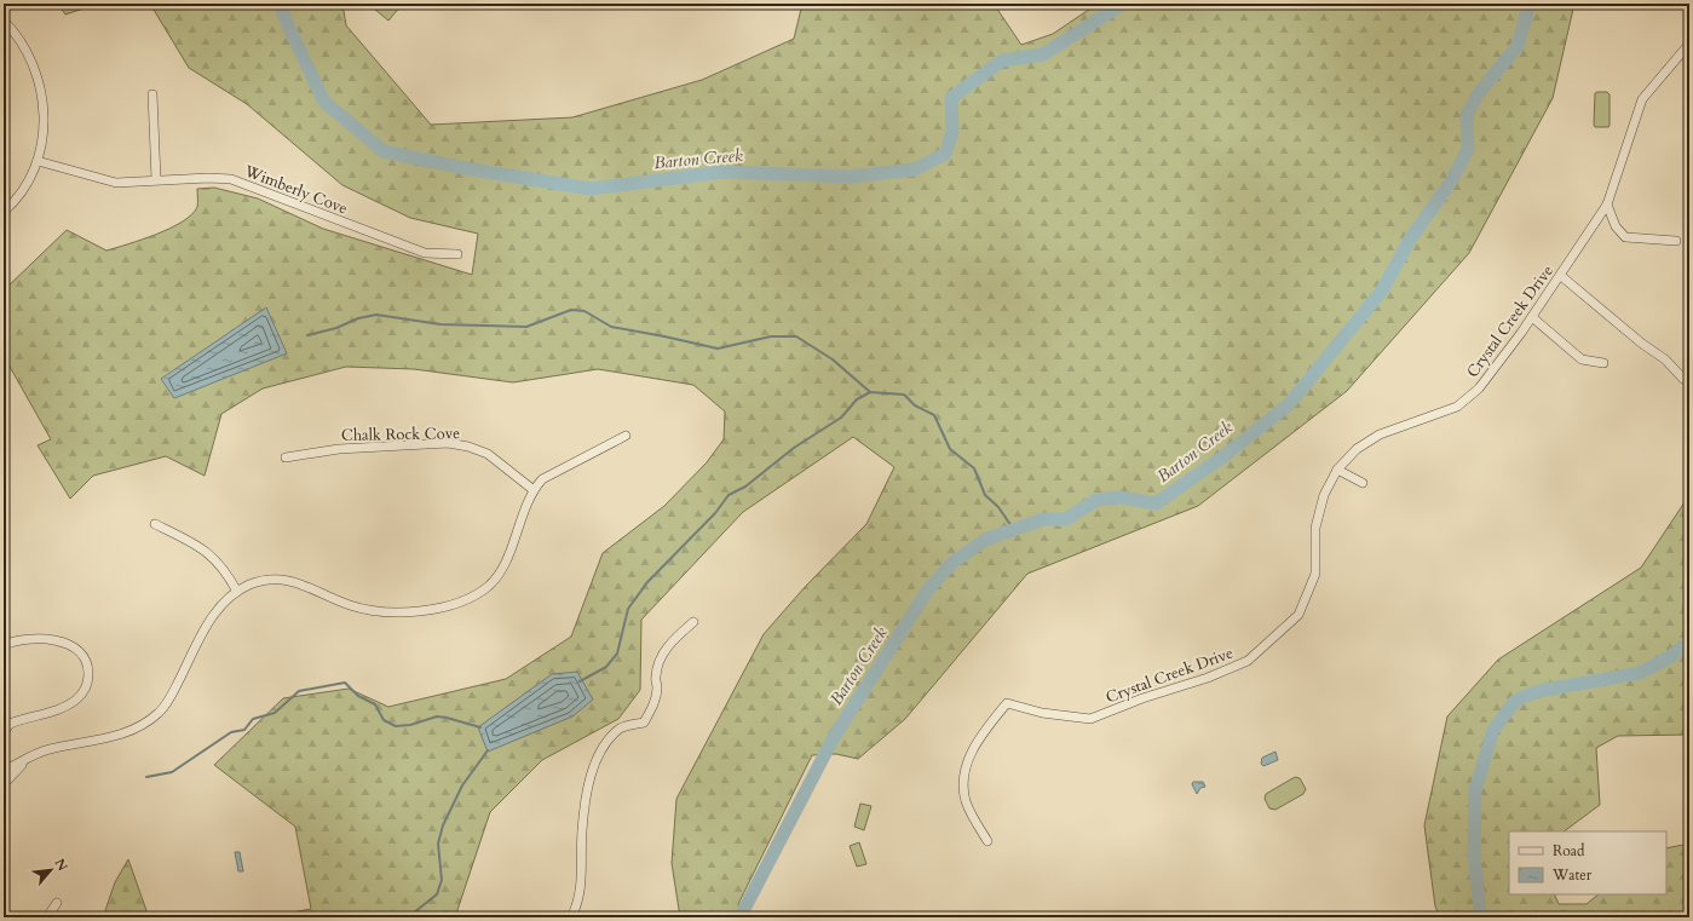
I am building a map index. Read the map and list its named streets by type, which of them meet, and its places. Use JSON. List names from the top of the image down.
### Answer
{
  "streets": {
    "street": ["Wimberly Cove", "Crystal Creek Drive", "Chalk Rock Cove"]
  },
  "water": ["Barton Creek"],
  "legend": ["Road", "Water"],
  "north": "top right"
}
